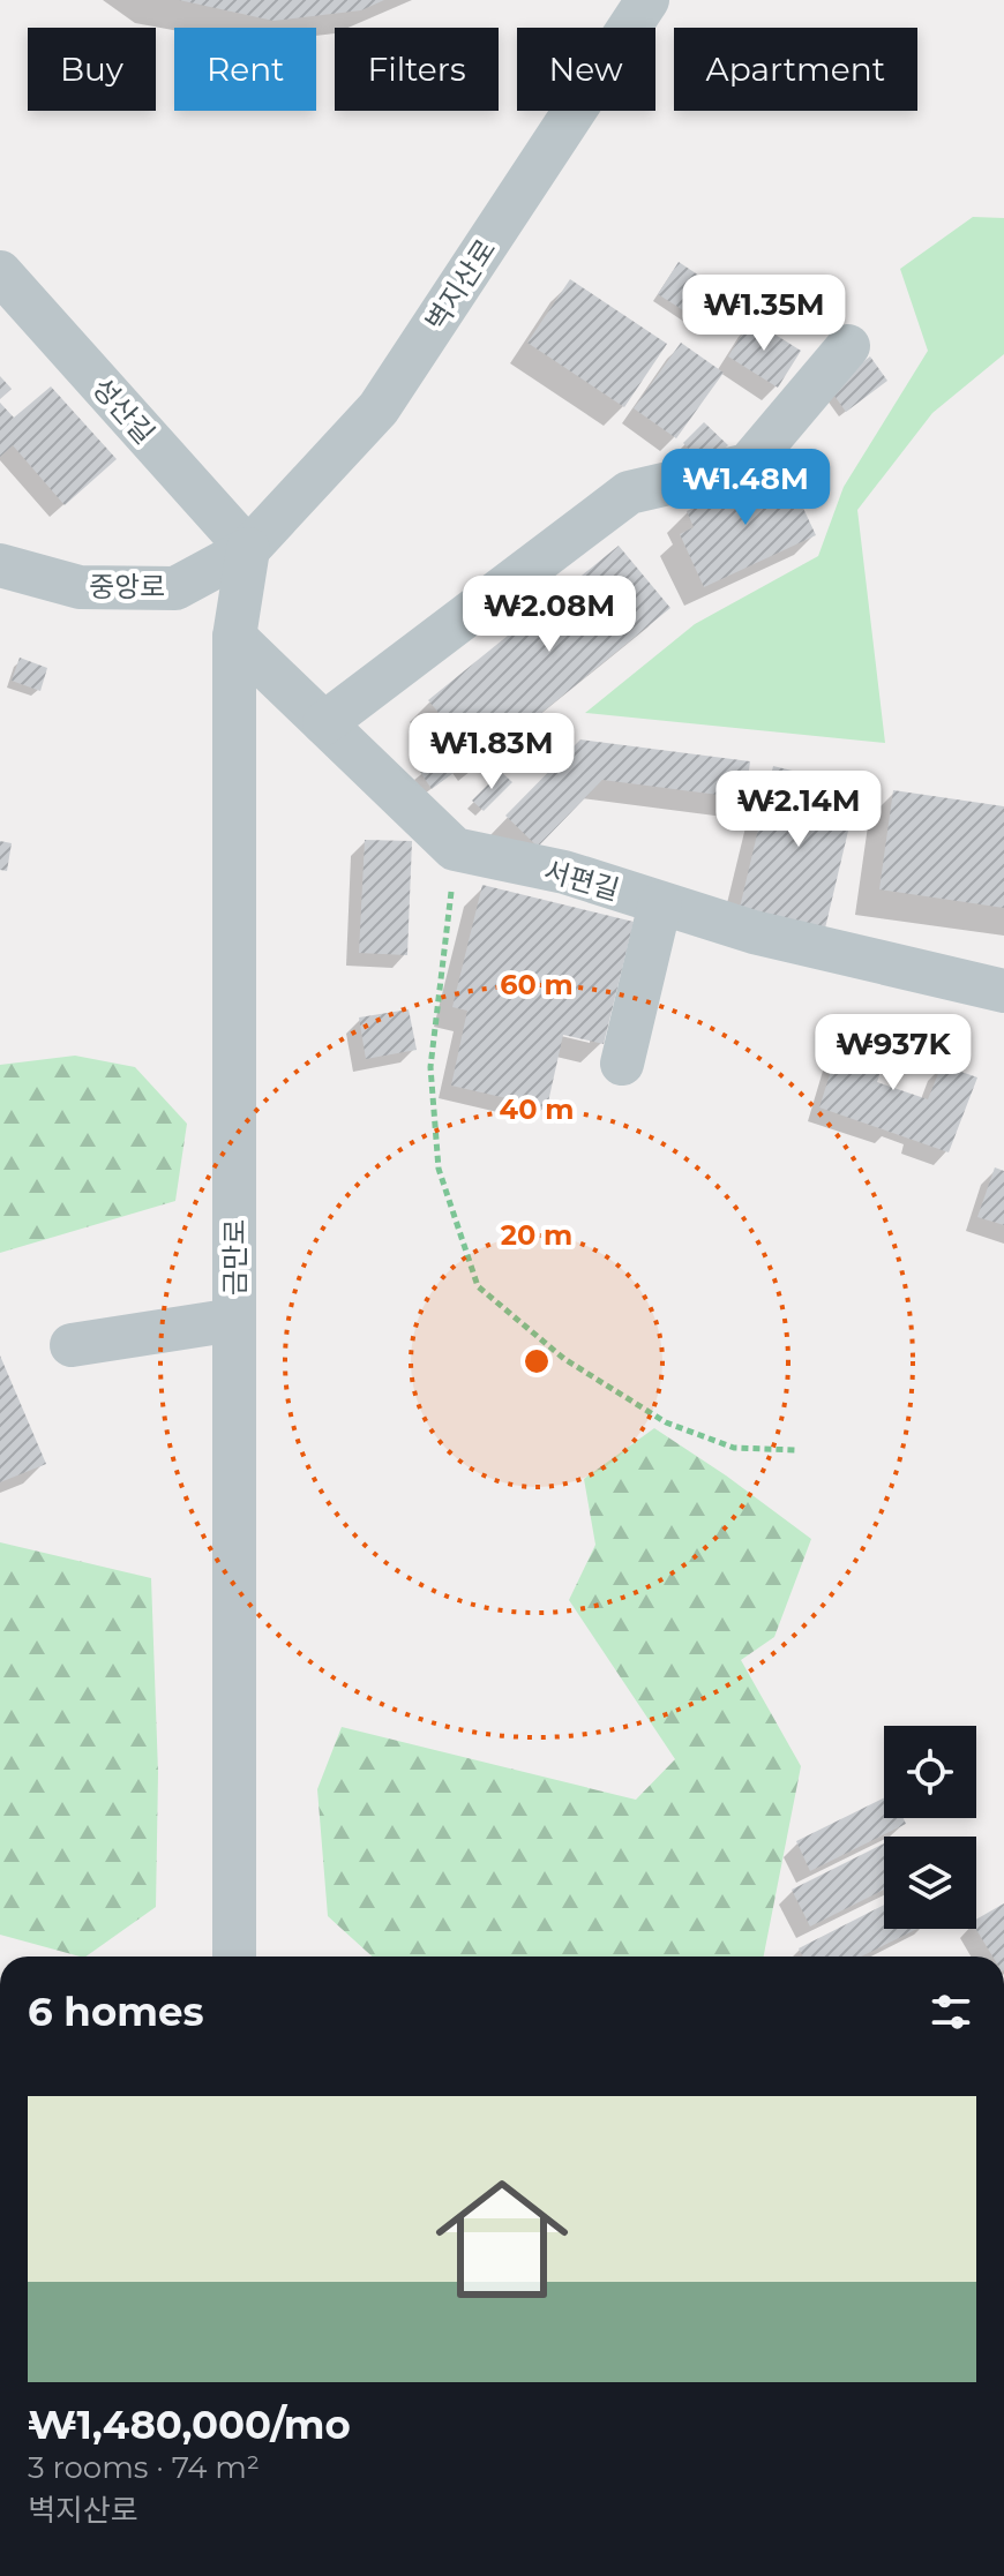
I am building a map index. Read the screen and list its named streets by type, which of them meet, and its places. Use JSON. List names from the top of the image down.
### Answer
{
  "streets": {
    "street": [
      "벽지산로",
      "성산길",
      "중앙로",
      "서편길",
      "금만로"
    ]
  },
  "crossings": [
    ["벽지산로", "성산길"],
    ["벽지산로", "중앙로"],
    ["벽지산로", "금만로"],
    ["성산길", "중앙로"],
    ["성산길", "금만로"],
    ["중앙로", "금만로"]
  ],
  "page": {
    "chip": [
      "Buy",
      "Rent",
      "Filters",
      "New",
      "Apartment"
    ],
    "price": [
      "₩1.35M",
      "₩1.48M",
      "₩2.08M",
      "₩1.83M",
      "₩2.14M",
      "₩937K"
    ],
    "heading": "6 homes",
    "list": [
      {
        "name": "₩1,480,000/mo",
        "note": "3 rooms · 74 m² · 벽지산로"
      }
    ]
  },
  "rings": ["60 m", "40 m", "20 m"]
}
